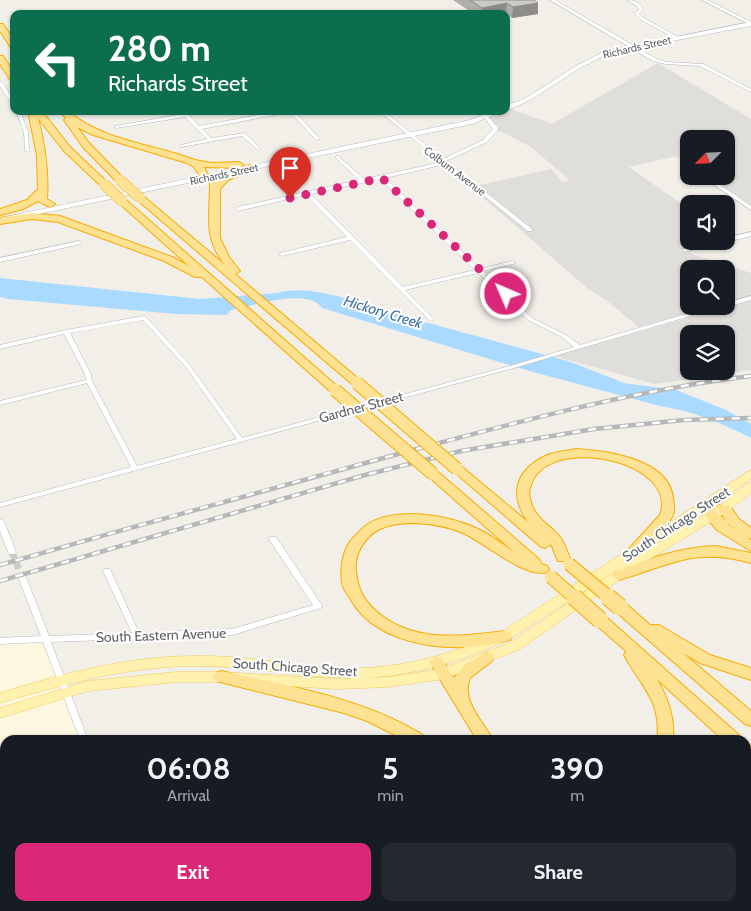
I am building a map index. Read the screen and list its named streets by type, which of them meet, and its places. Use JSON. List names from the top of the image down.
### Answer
{
  "streets": {
    "main road": ["South Chicago Street"],
    "street": [
      "Richards Street",
      "Colburn Avenue",
      "Gardner Street",
      "South Eastern Avenue"
    ]
  },
  "crossings": [
    ["Richards Street", "Colburn Avenue"]
  ],
  "water": ["Hickory Creek"],
  "north": "bottom left",
  "page": {
    "turn": ["280 m", "Richards Street"],
    "eta": [
      "06:08",
      "Arrival",
      "5",
      "min",
      "390",
      "m"
    ],
    "buttons": ["Exit", "Share"]
  }
}
